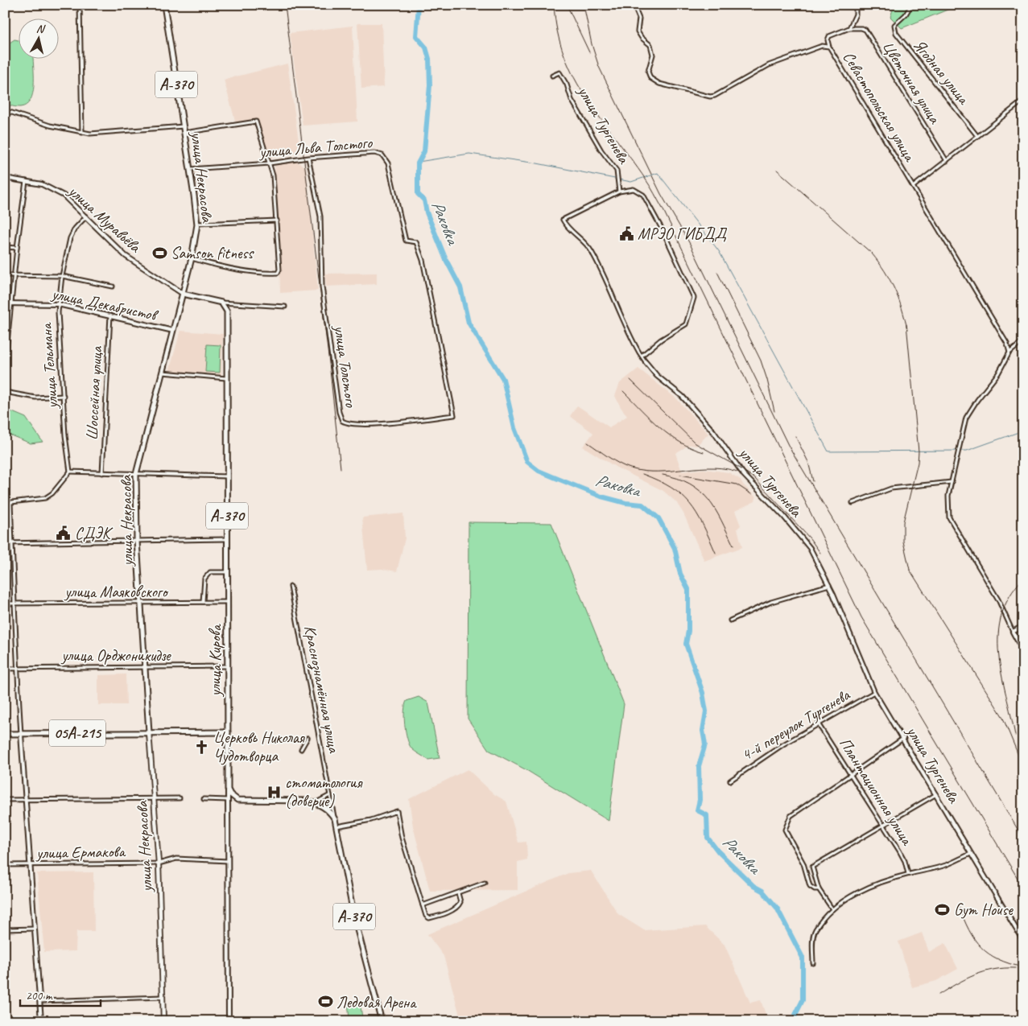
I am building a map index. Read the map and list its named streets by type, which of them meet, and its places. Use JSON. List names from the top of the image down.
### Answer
{
  "streets": {
    "highway": [
      "А-370",
      "улица Некрасова",
      "улица Кирова",
      "Краснознамённая улица",
      "05А-215"
    ],
    "street": [
      "Ягодная улица",
      "Цветочная улица",
      "Севастопольская улица",
      "улица Тургенева",
      "улица Льва Толстого",
      "улица Муравьёва",
      "улица Декабристов",
      "улица Тельмана",
      "улица Толстого",
      "Шоссейная улица",
      "улица Маяковского",
      "улица Орджоникидзе",
      "4-й переулок Тургенева",
      "Плантационная улица",
      "улица Ермакова"
    ]
  },
  "crossings": [
    ["А-370", "Краснознамённая улица"],
    ["улица Тургенева", "4-й переулок Тургенева"],
    ["улица Льва Толстого", "улица Некрасова"],
    ["улица Льва Толстого", "улица Толстого"],
    ["улица Некрасова", "улица Муравьёва"],
    ["улица Некрасова", "улица Декабристов"],
    ["улица Некрасова", "улица Маяковского"],
    ["улица Некрасова", "улица Орджоникидзе"],
    ["улица Некрасова", "05А-215"],
    ["улица Некрасова", "улица Ермакова"],
    ["улица Муравьёва", "улица Тельмана"],
    ["улица Декабристов", "улица Тельмана"],
    ["улица Декабристов", "Шоссейная улица"],
    ["улица Маяковского", "улица Кирова"],
    ["улица Орджоникидзе", "улица Кирова"],
    ["улица Кирова", "улица Ермакова"],
    ["4-й переулок Тургенева", "Плантационная улица"]
  ],
  "water": ["Раковка"],
  "places": {
    "public building": ["МРЭО ГИБДД", "СДЭК"],
    "sports": ["Samson fitness", "Gym House", "Ледовая Арена"],
    "church": ["Церковь Николая Чудотворца"],
    "hospital": ["стоматология (доверие)"]
  },
  "scale_bar": "200 m",
  "north": "top"
}
